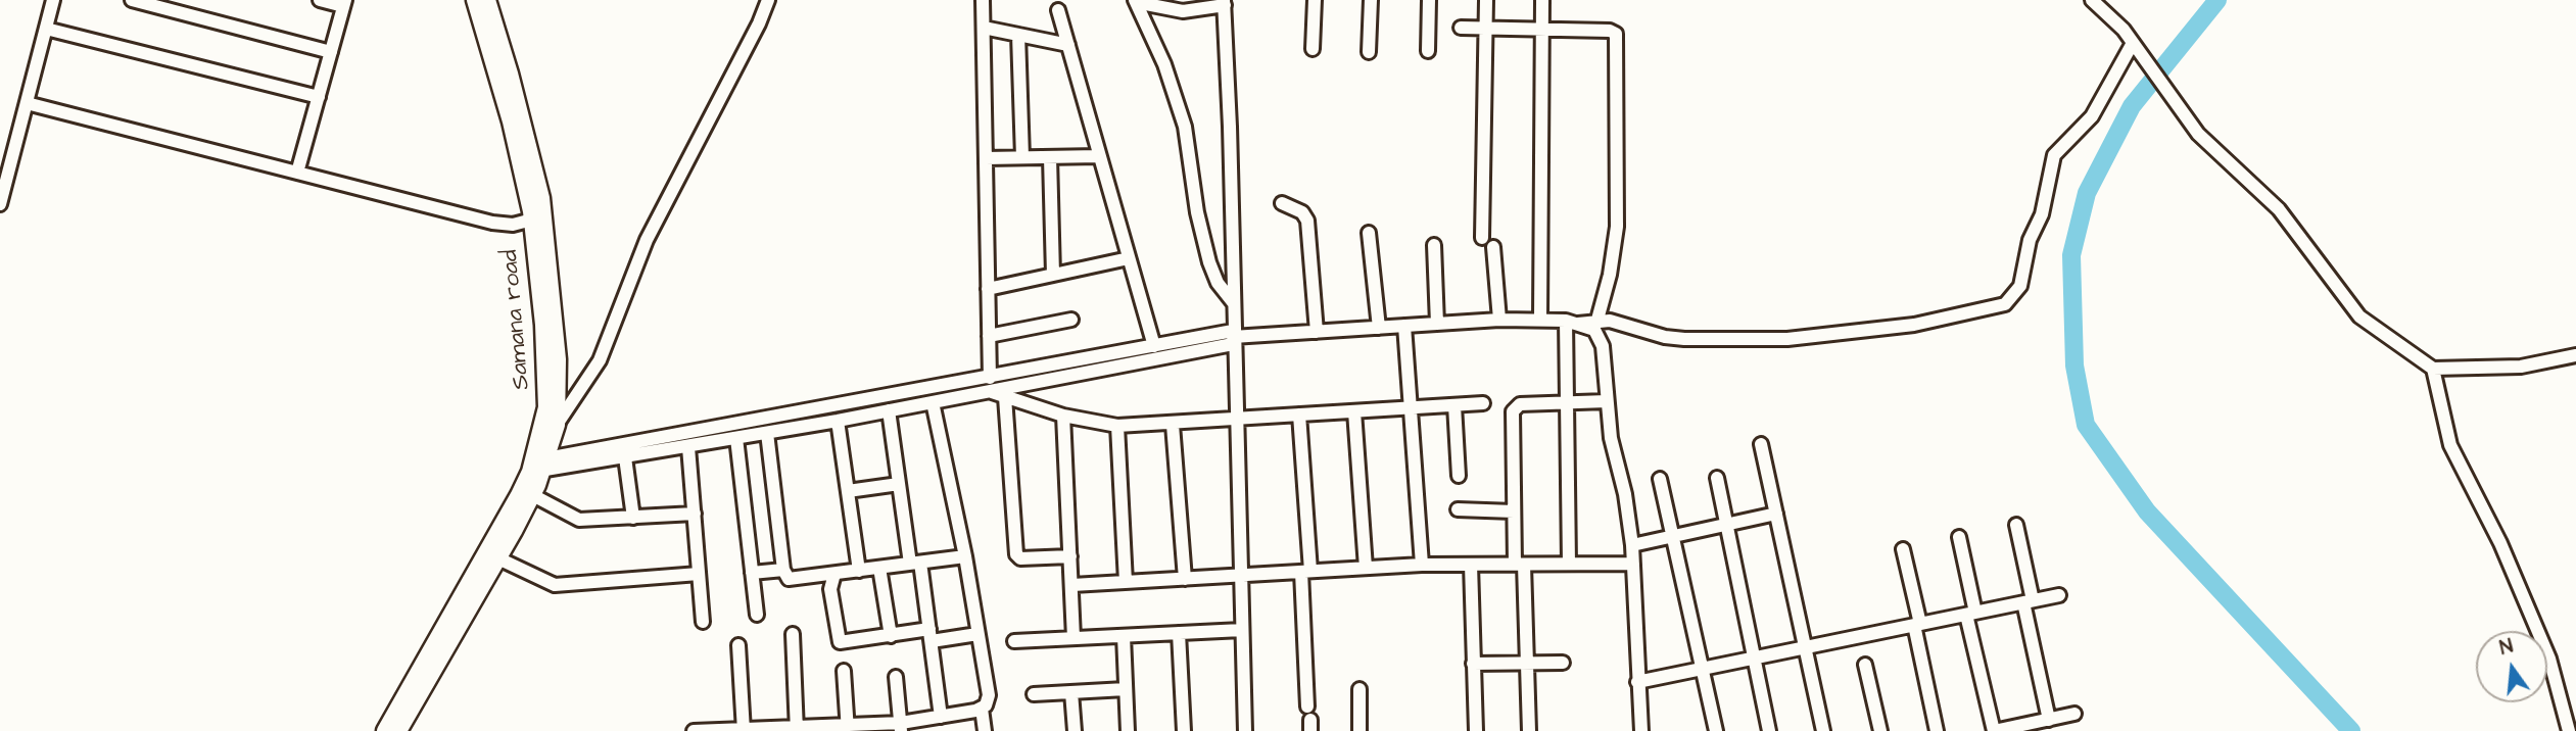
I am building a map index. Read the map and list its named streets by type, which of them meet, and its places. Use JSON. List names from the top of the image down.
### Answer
{
  "streets": {
    "main road": ["Samana road"]
  },
  "north": "top"
}
